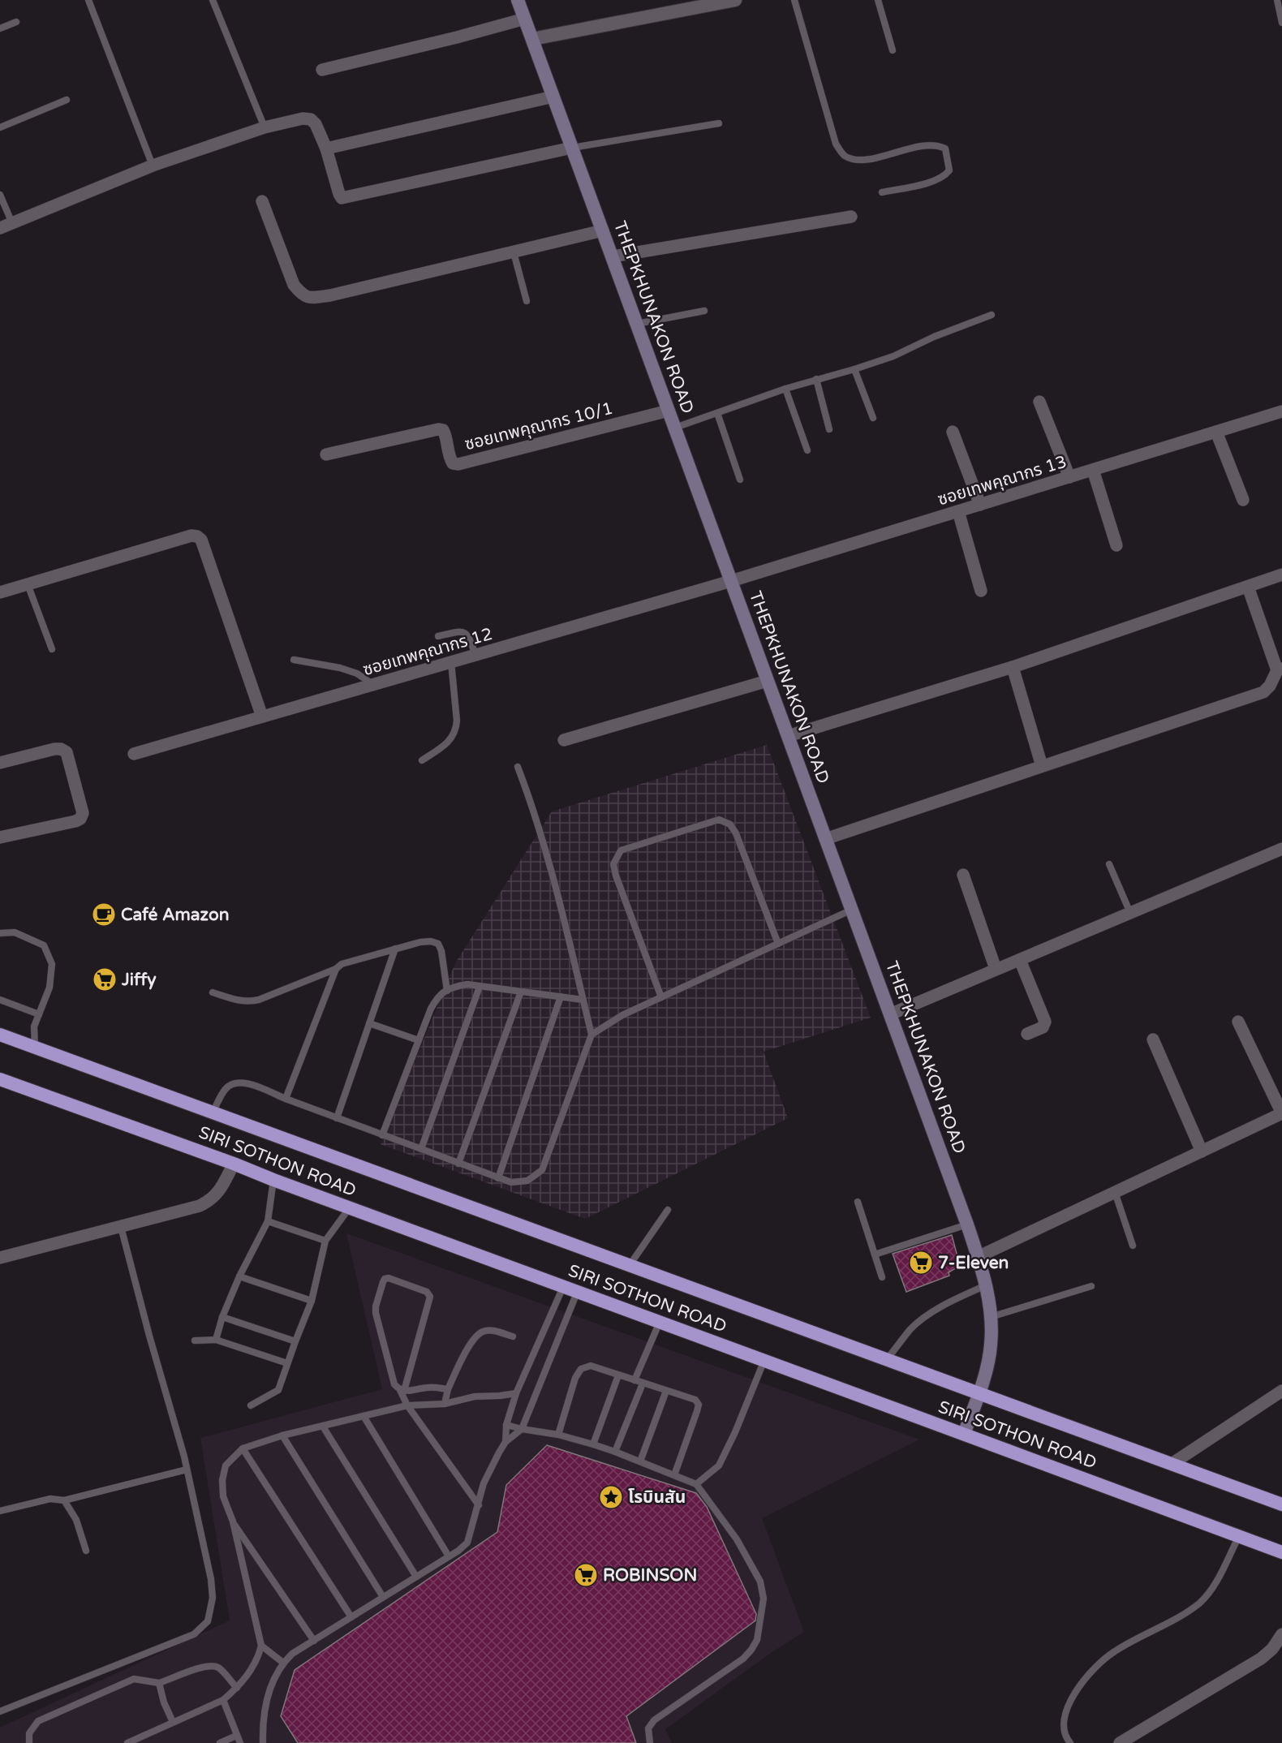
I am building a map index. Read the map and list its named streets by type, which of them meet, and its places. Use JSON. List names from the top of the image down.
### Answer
{
  "streets": {
    "highway": ["SIRI SOTHON ROAD"],
    "main road": ["THEPKHUNAKON ROAD"],
    "street": ["ซอยเทพคุณากร 10/1", "ซอยเทพคุณากร 13", "ซอยเทพคุณากร 12"]
  },
  "crossings": [
    ["THEPKHUNAKON ROAD", "ซอยเทพคุณากร 10/1"],
    ["THEPKHUNAKON ROAD", "ซอยเทพคุณากร 13"],
    ["THEPKHUNAKON ROAD", "ซอยเทพคุณากร 12"],
    ["THEPKHUNAKON ROAD", "SIRI SOTHON ROAD"],
    ["ซอยเทพคุณากร 13", "ซอยเทพคุณากร 12"]
  ],
  "places": {
    "cafe": ["Café Amazon"],
    "supermarket": ["Jiffy", "7-Eleven", "ROBINSON"],
    "place": ["โรบินสัน"]
  }
}
